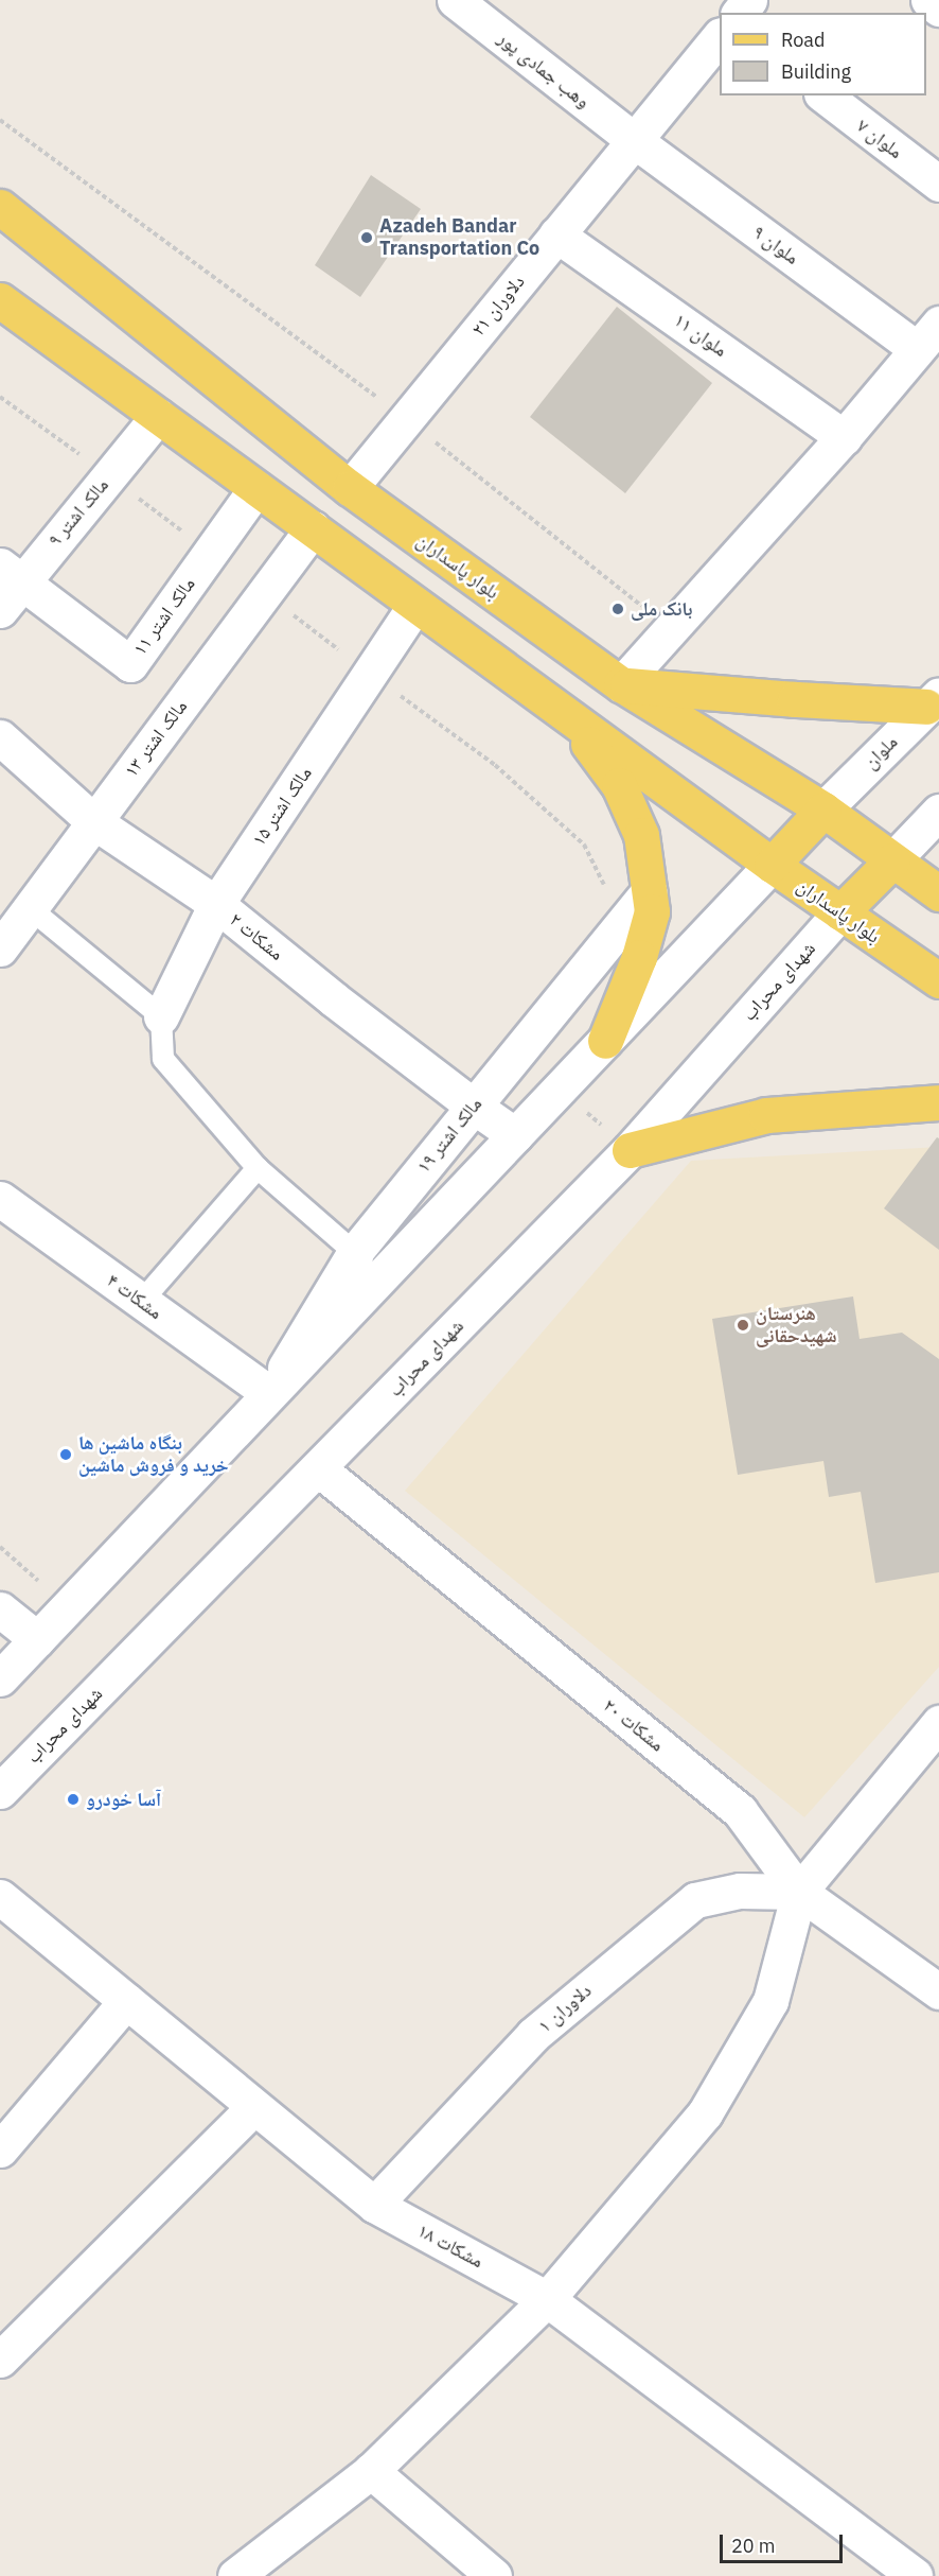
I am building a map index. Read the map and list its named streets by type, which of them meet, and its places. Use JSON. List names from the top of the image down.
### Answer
{
  "streets": {
    "main road": ["بلوار پاسداران"],
    "street": [
      "وهب جمادی پور",
      "ملوان ۷",
      "ملوان ۹",
      "دلاوران ۲۱",
      "ملوان ۱۱",
      "مالک اشتر ۹",
      "مالک اشتر ۱۱",
      "مالک اشتر ۱۳",
      "ملوان",
      "مالک اشتر ۱۵",
      "مشکات ۲",
      "شهدای محراب",
      "مالک اشتر ۱۹",
      "مشکات ۴",
      "مشکات ۲۰",
      "دلاوران ۱",
      "مشکات ۱۸"
    ]
  },
  "crossings": [
    ["وهب جمادی پور", "ملوان ۹"],
    ["وهب جمادی پور", "دلاوران ۲۱"],
    ["ملوان ۹", "دلاوران ۲۱"],
    ["دلاوران ۲۱", "ملوان ۱۱"],
    ["دلاوران ۲۱", "بلوار پاسداران"],
    ["مالک اشتر ۹", "بلوار پاسداران"],
    ["مالک اشتر ۹", "مالک اشتر ۱۱"],
    ["بلوار پاسداران", "مالک اشتر ۱۱"],
    ["بلوار پاسداران", "مالک اشتر ۱۳"],
    ["بلوار پاسداران", "ملوان"],
    ["بلوار پاسداران", "مالک اشتر ۱۵"],
    ["بلوار پاسداران", "شهدای محراب"],
    ["مالک اشتر ۱۳", "مشکات ۲"],
    ["مالک اشتر ۱۵", "مشکات ۲"],
    ["مشکات ۲", "مالک اشتر ۱۹"],
    ["شهدای محراب", "مشکات ۲۰"],
    ["مالک اشتر ۱۹", "مشکات ۴"],
    ["مشکات ۲۰", "دلاوران ۱"],
    ["دلاوران ۱", "مشکات ۱۸"]
  ],
  "places": [
    "Azadeh Bandar Transportation Co",
    "بانک ملی",
    "هنرستان شهیدحقانی",
    "بنگاه ماشین ها خرید و فروش ماشین",
    "آسا خودرو"
  ],
  "legend": ["Road", "Building"],
  "scale_bar": "20 m"
}
